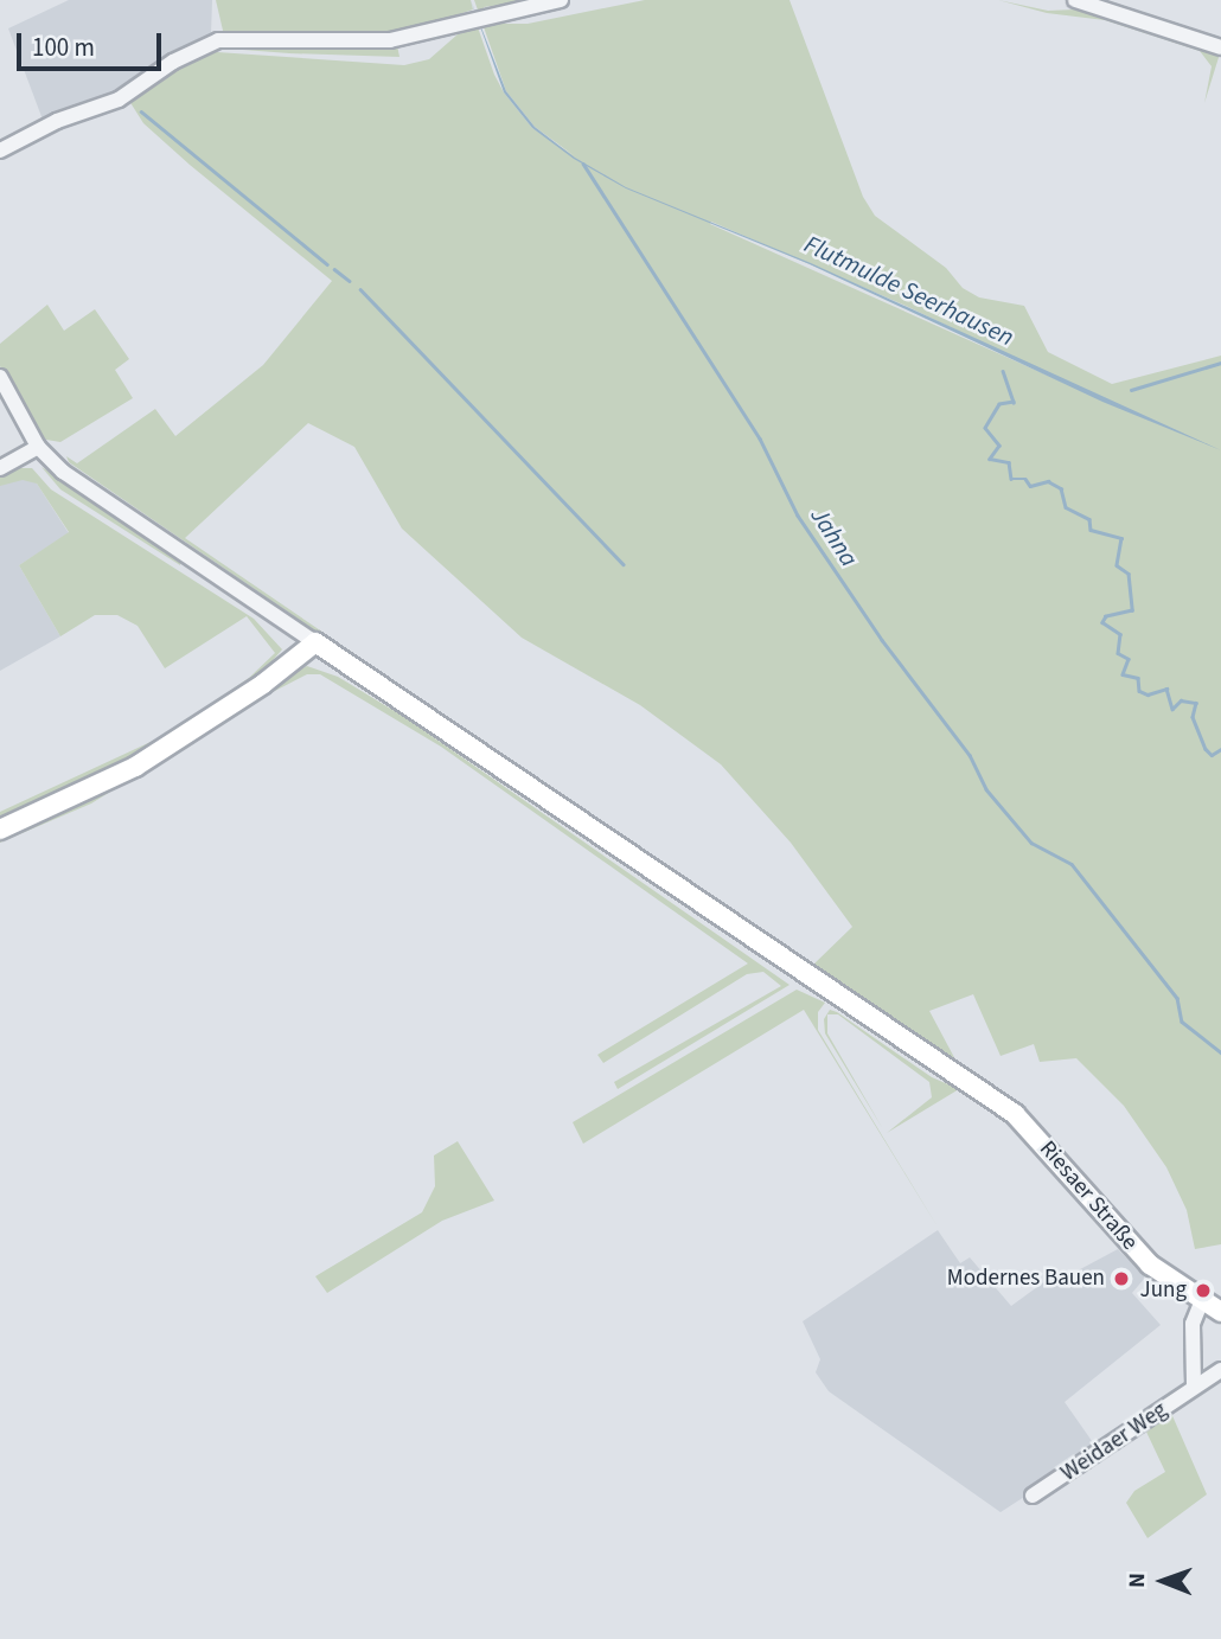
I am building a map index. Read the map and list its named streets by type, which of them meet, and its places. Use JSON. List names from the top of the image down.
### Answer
{
  "streets": {
    "main road": ["Riesaer Straße"],
    "street": ["Weidaer Weg"]
  },
  "water": ["Flutmulde Seerhausen", "Jahna"],
  "places": ["Modernes Bauen", "Jung"],
  "scale_bar": "100 m",
  "north": "left"
}
